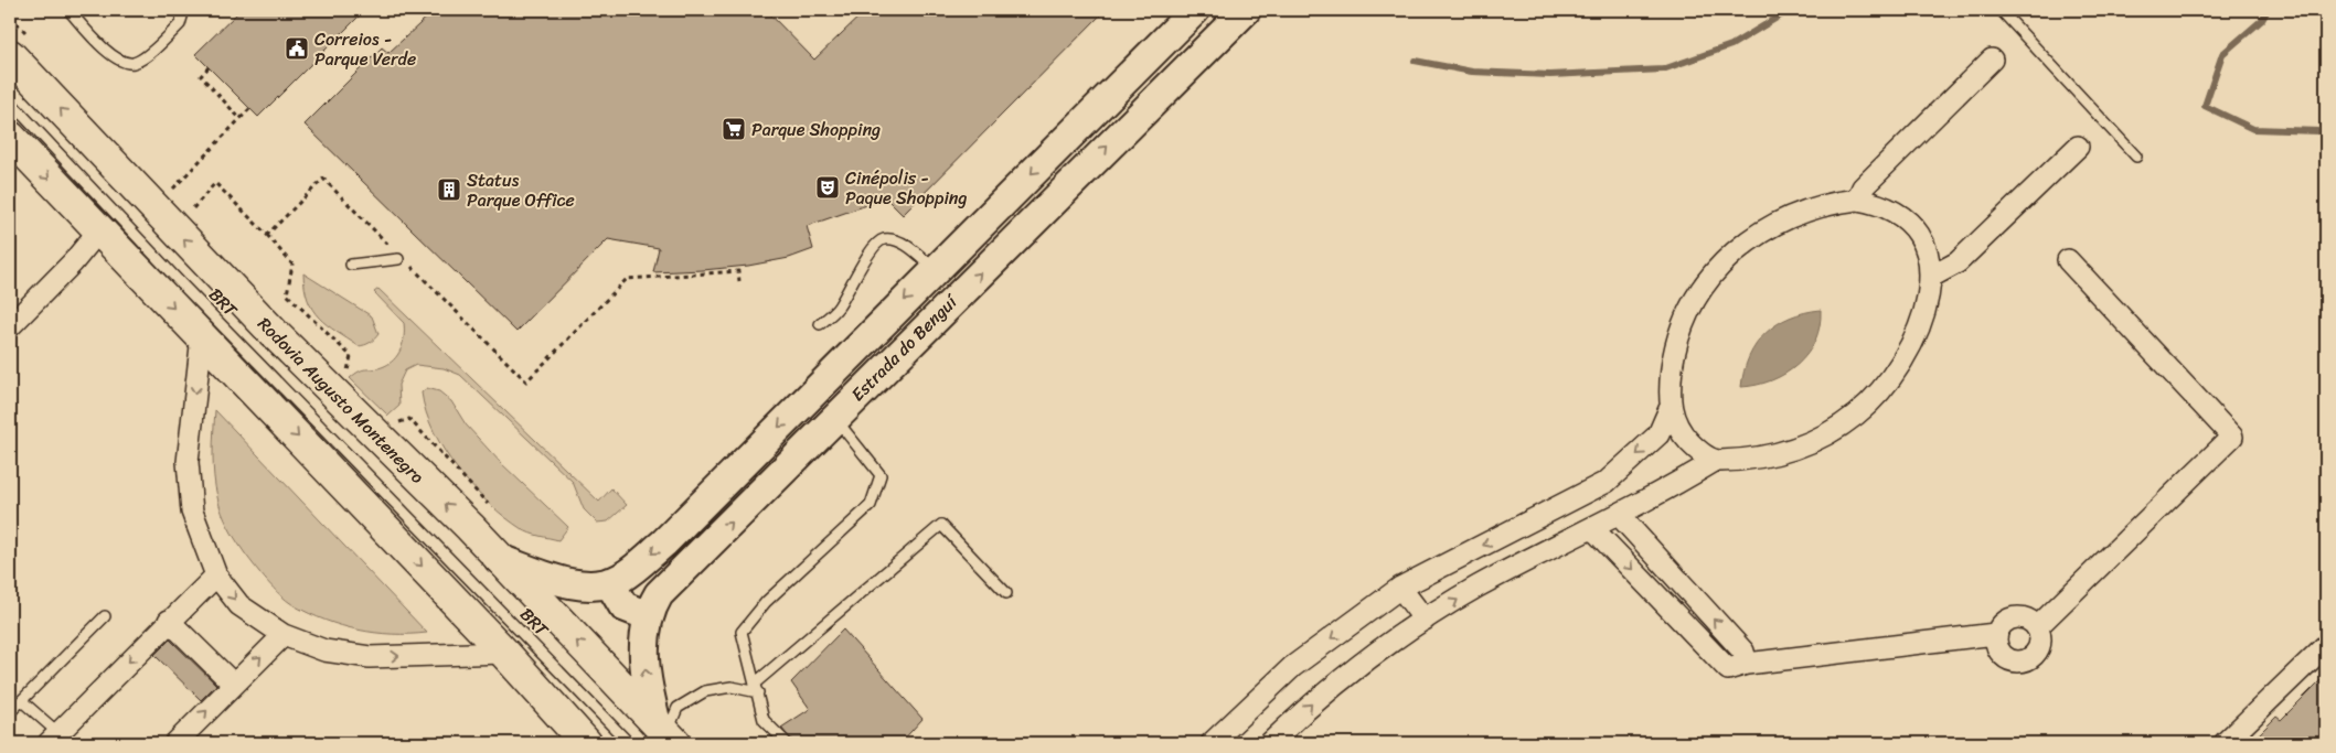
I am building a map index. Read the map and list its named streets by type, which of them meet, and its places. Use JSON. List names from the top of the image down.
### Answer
{
  "streets": {
    "main road": ["Rodovia Augusto Montenegro"],
    "street": ["Estrada do Benguí"],
    "lane": ["BRT"]
  },
  "crossings": [
    ["Estrada do Benguí", "Rodovia Augusto Montenegro"]
  ],
  "places": {
    "public building": ["Correios - Parque Verde"],
    "supermarket": ["Parque Shopping"],
    "theatre": ["Cinépolis - Paque Shopping"],
    "building": ["Status Parque Office"]
  }
}
